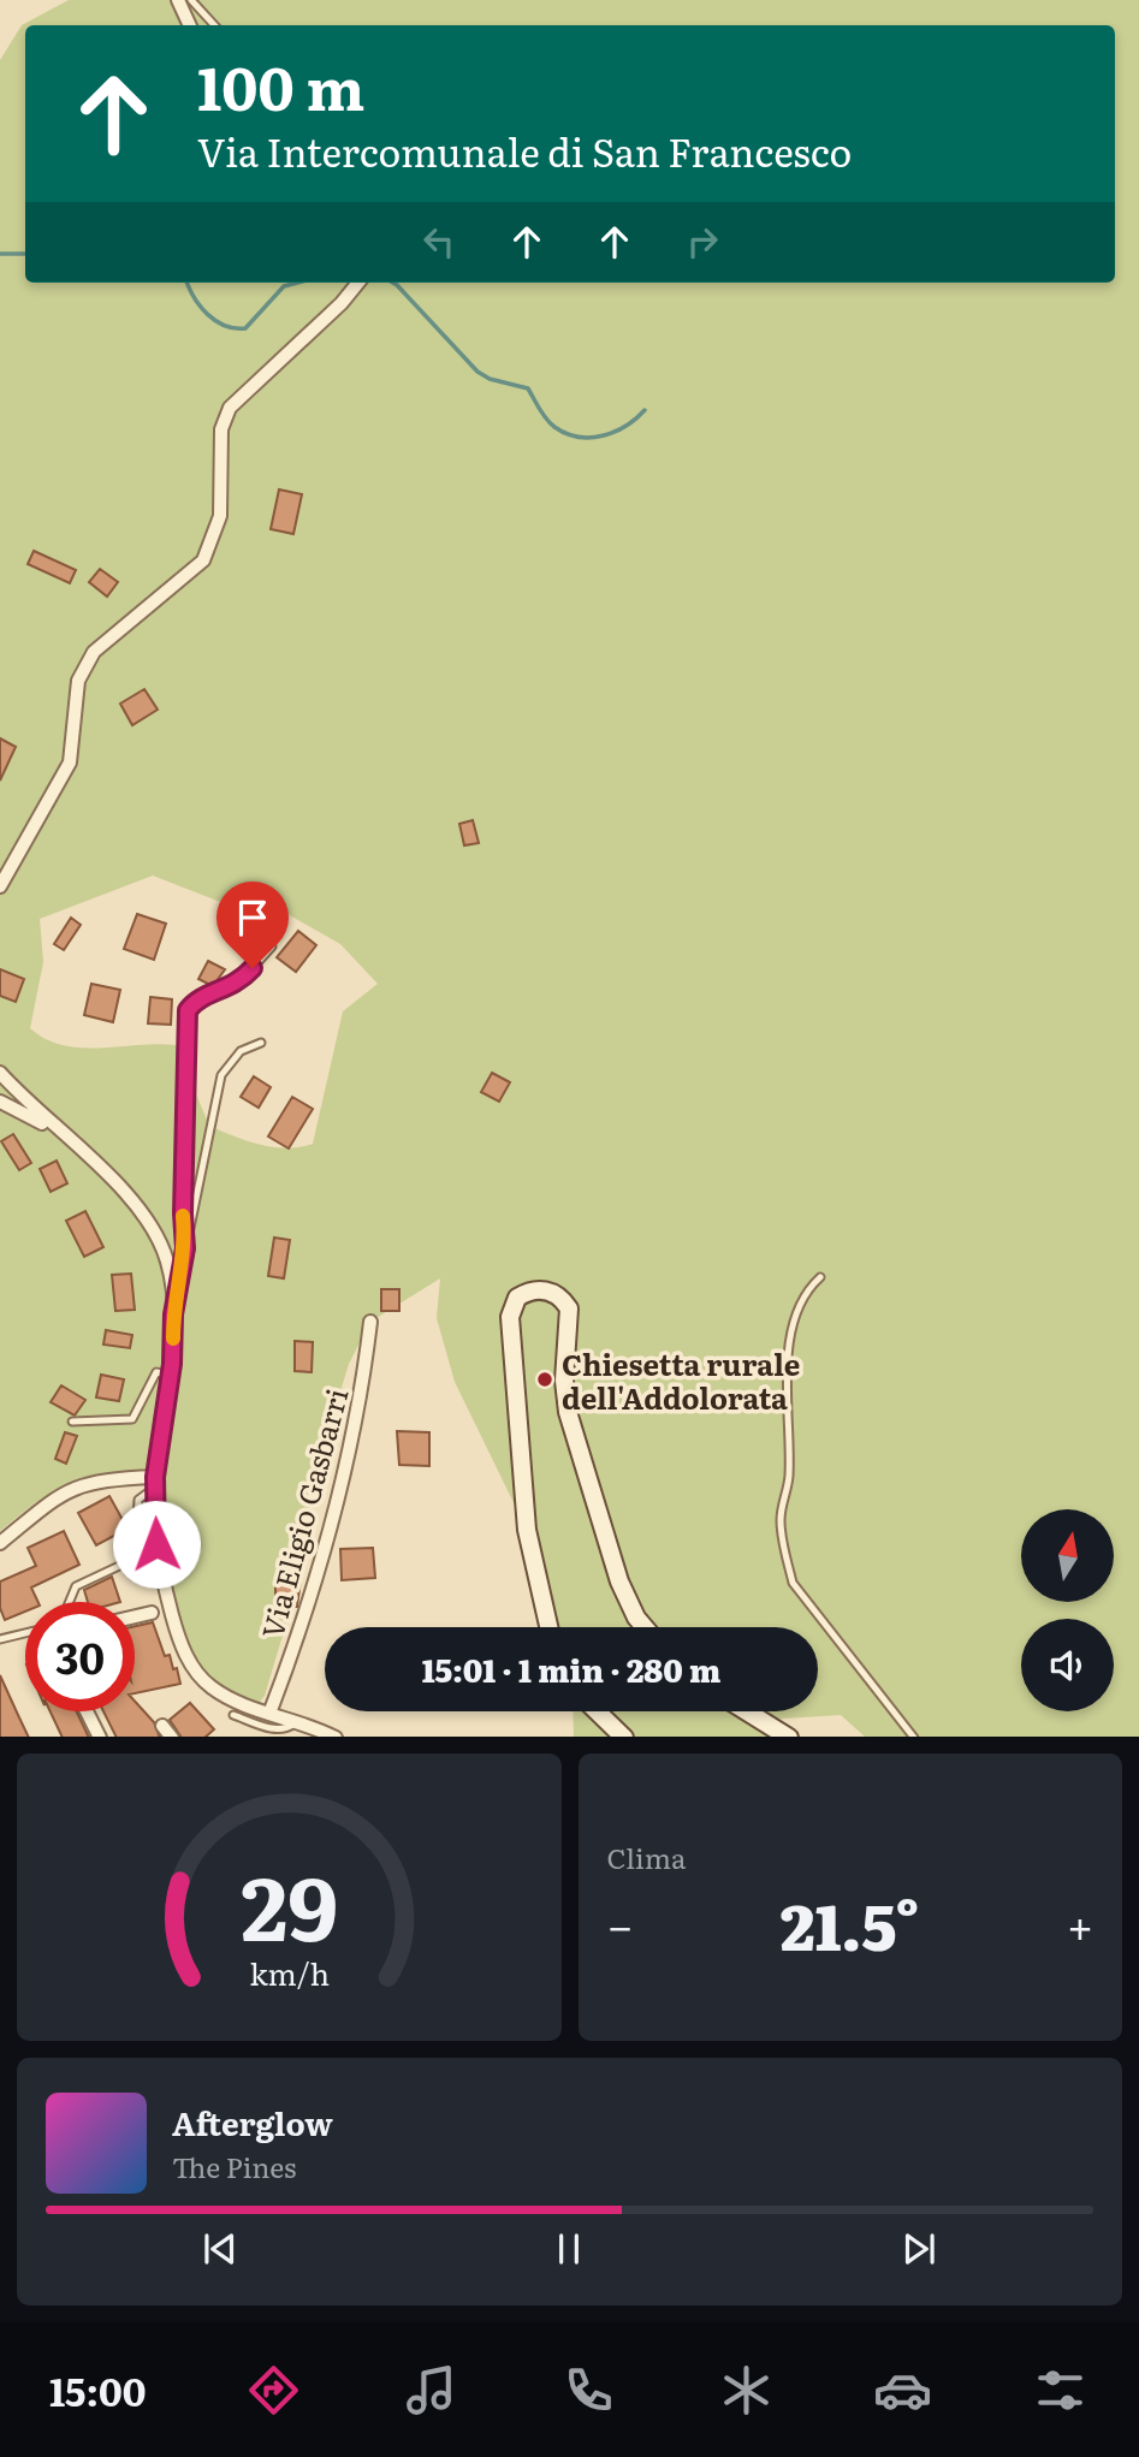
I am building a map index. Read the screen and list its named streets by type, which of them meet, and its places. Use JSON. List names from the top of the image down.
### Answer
{
  "streets": {
    "street": ["Via Eligio Gasbarri"]
  },
  "places": ["Chiesetta rurale dell'Addolorata"],
  "north": "top",
  "page": {
    "turn": ["100 m", "Via Intercomunale di San Francesco"],
    "limit": "30",
    "trip": "15:01 · 1 min · 280 m",
    "tile": "Clima",
    "heat": ["−", "21.5°", "+"],
    "song": ["Afterglow", "The Pines"],
    "tabs": "15:00",
    "gauge": ["29", "km/h"]
  }
}
